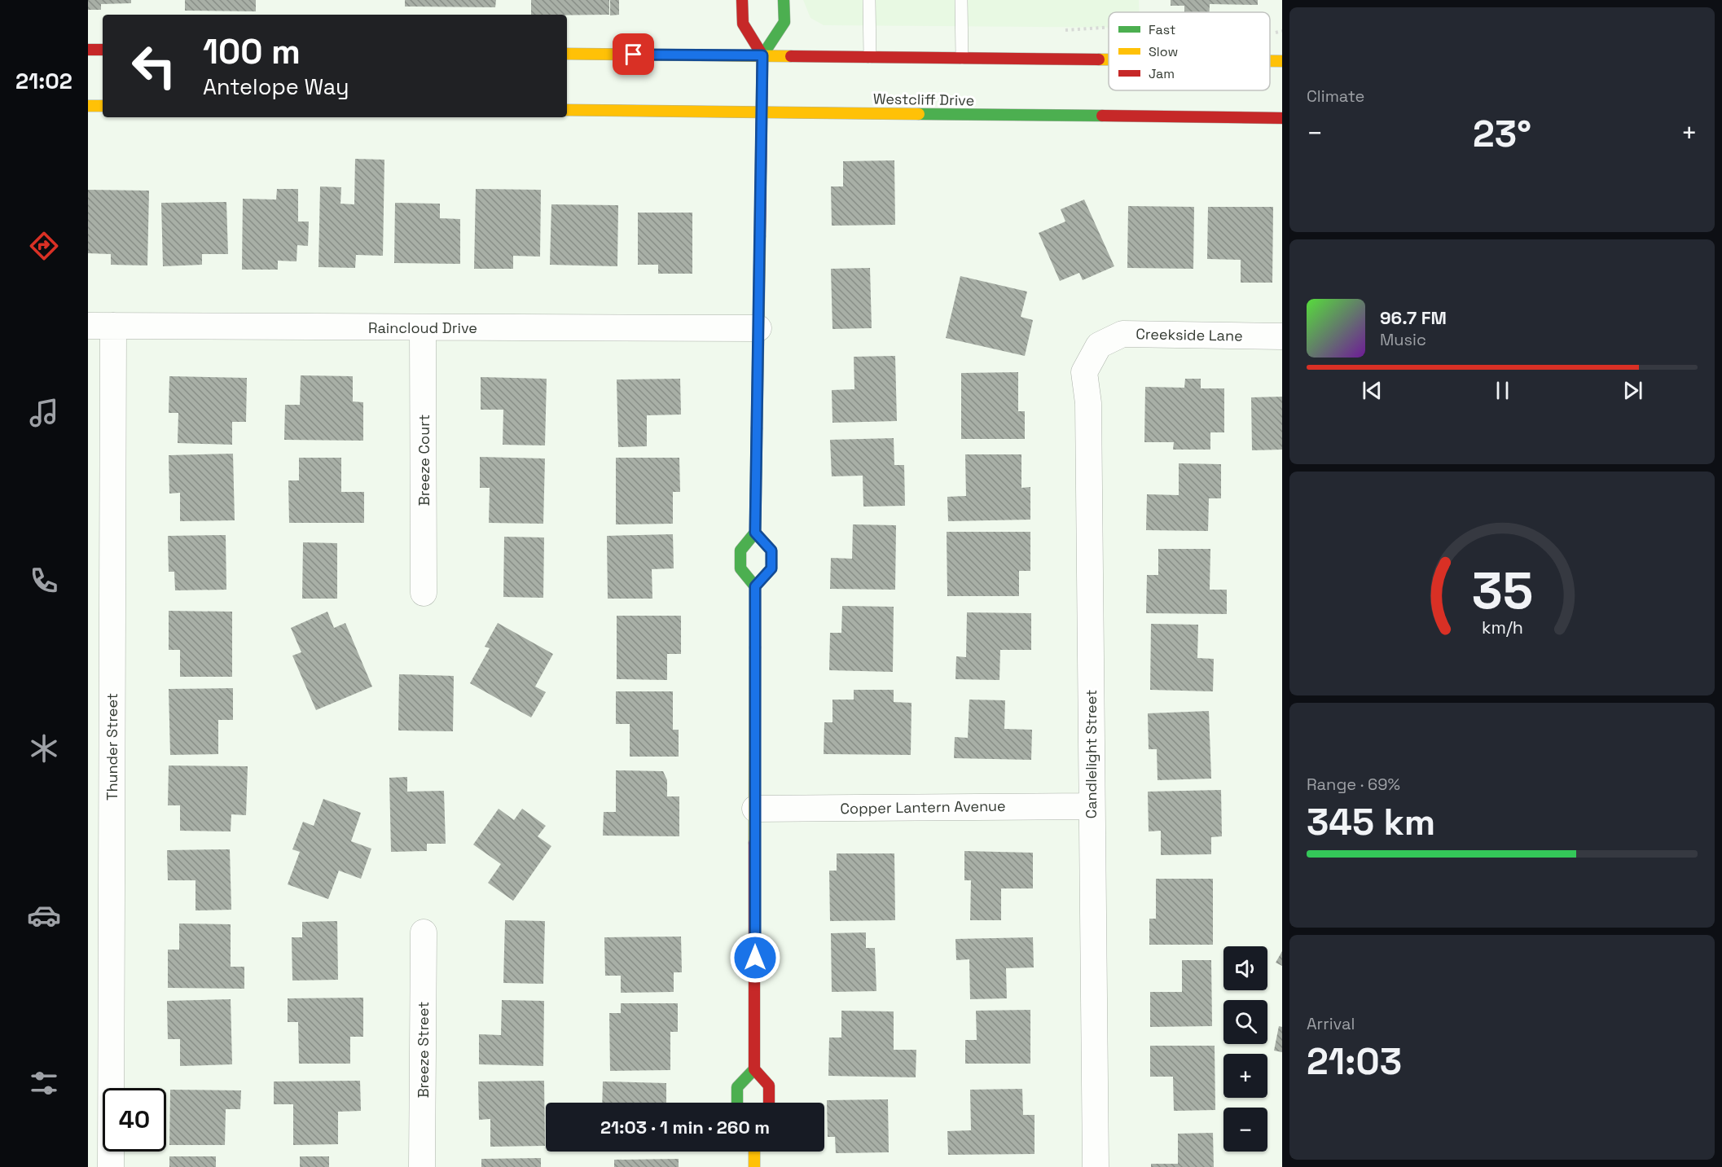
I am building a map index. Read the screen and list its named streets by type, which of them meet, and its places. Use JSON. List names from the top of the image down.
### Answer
{
  "streets": {
    "main road": ["Westcliff Drive"],
    "street": [
      "Raincloud Drive",
      "Creekside Lane",
      "Breeze Court",
      "Thunder Street",
      "Candlelight Street",
      "Copper Lantern Avenue",
      "Breeze Street"
    ]
  },
  "crossings": [
    ["Raincloud Drive", "Breeze Court"],
    ["Raincloud Drive", "Thunder Street"],
    ["Creekside Lane", "Candlelight Street"],
    ["Candlelight Street", "Copper Lantern Avenue"]
  ],
  "legend": ["Fast", "Slow", "Jam"],
  "page": {
    "tabs": "21:02",
    "tile": [
      "Climate",
      ["Range · 69%", "345 km"],
      ["Arrival", "21:03"]
    ],
    "turn": ["100 m", "Antelope Way"],
    "heat": ["−", "23°", "+"],
    "song": ["96.7 FM", "Music"],
    "map_buttons": ["+", "−"],
    "limit": "40",
    "trip": "21:03 · 1 min · 260 m",
    "gauge": ["35", "km/h"]
  }
}
